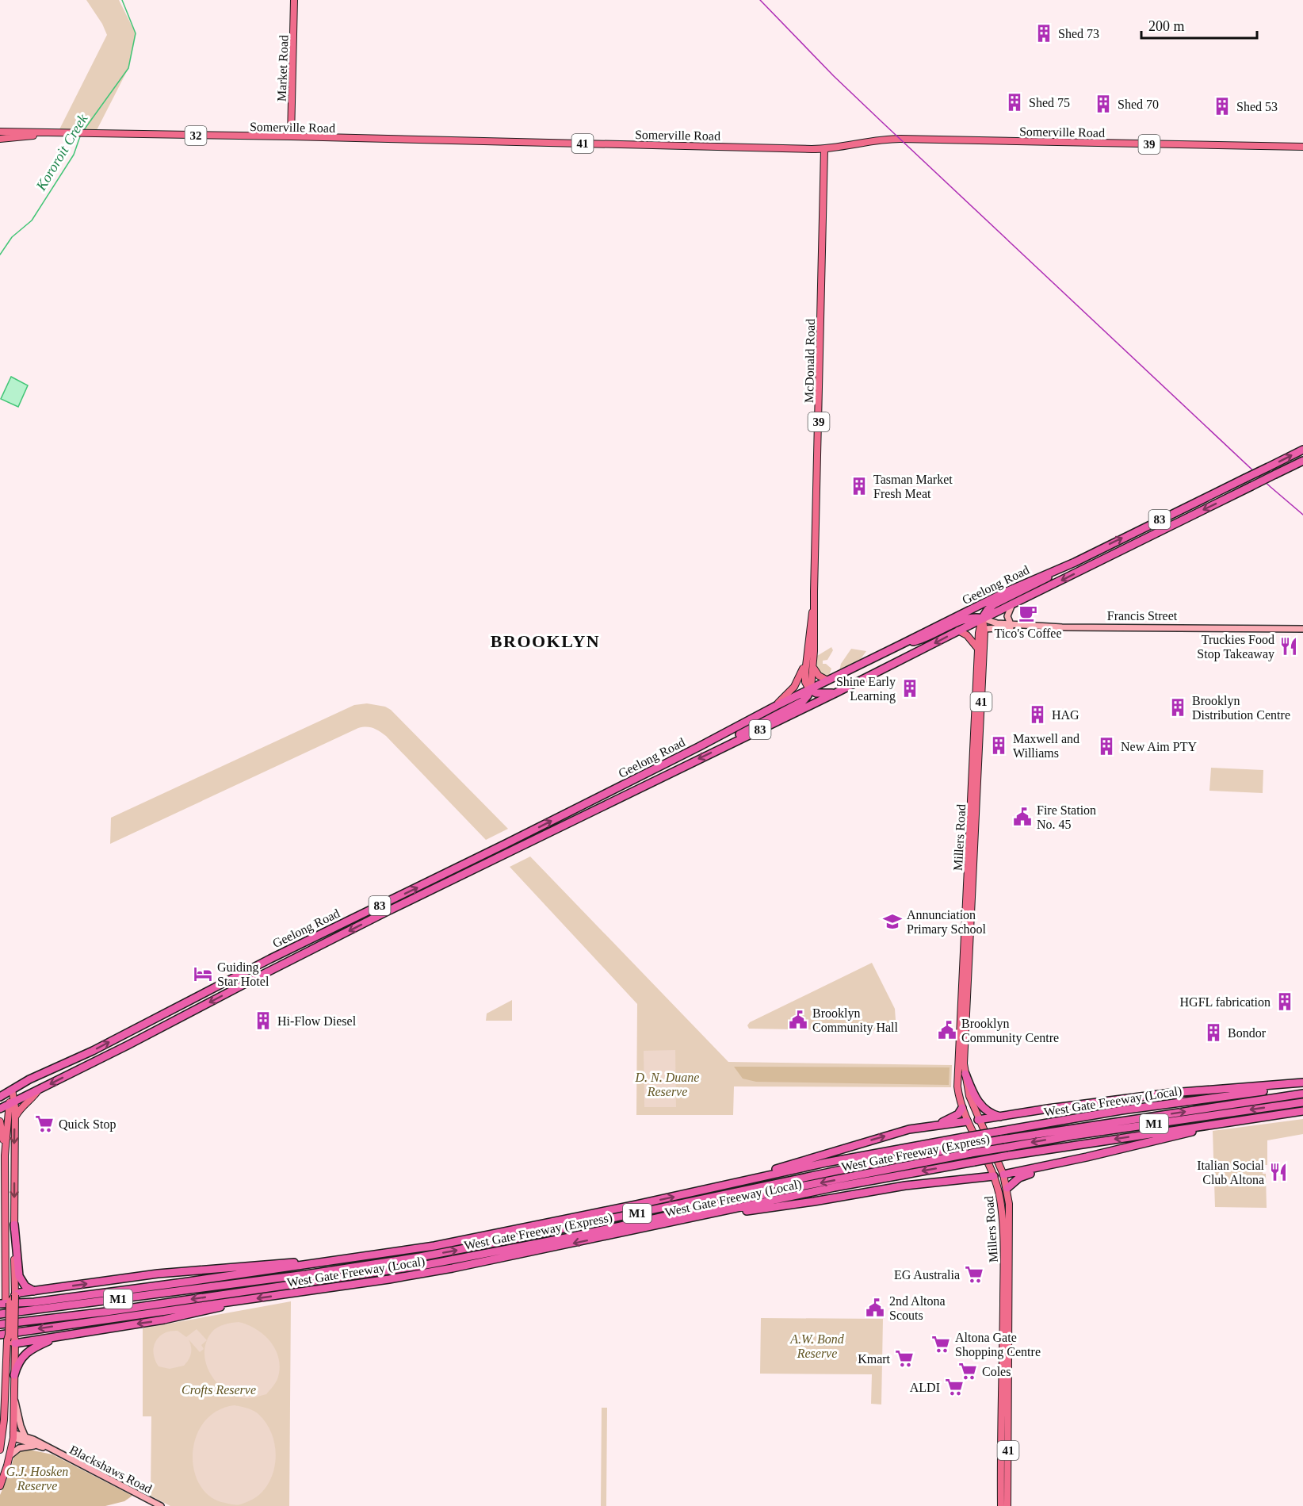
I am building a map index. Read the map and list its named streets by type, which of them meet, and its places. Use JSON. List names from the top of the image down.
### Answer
{
  "streets": {
    "highway": [
      "83",
      "Geelong Road",
      "West Gate Freeway (Local)",
      "M1",
      "West Gate Freeway (Express)"
    ],
    "main road": [
      "Market Road",
      "Somerville Road",
      "32",
      "41",
      "39",
      "McDonald Road",
      "Francis Street",
      "Millers Road",
      "Blackshaws Road"
    ]
  },
  "crossings": [
    ["Market Road", "Somerville Road"],
    ["Somerville Road", "McDonald Road"],
    ["39", "McDonald Road"],
    ["39", "Geelong Road"],
    ["McDonald Road", "Geelong Road"],
    ["83", "Geelong Road"],
    ["Geelong Road", "Millers Road"]
  ],
  "districts": ["BROOKLYN"],
  "water": ["Kororoit Creek"],
  "parks": [
    "D. N. Duane Reserve",
    "A.W. Bond Reserve",
    "Crofts Reserve",
    "G.J. Hosken Reserve"
  ],
  "places": {
    "building": [
      "Shed 73",
      "Shed 75",
      "Shed 70",
      "Shed 53",
      "Tasman Market Fresh Meat",
      "Shine Early Learning",
      "Brooklyn Distribution Centre",
      "HAG",
      "Maxwell and Williams",
      "New Aim PTY",
      "HGFL fabrication",
      "Hi-Flow Diesel",
      "Bondor"
    ],
    "cafe": ["Tico's Coffee"],
    "restaurant": ["Truckies Food Stop Takeaway", "Italian Social Club Altona"],
    "public building": [
      "Fire Station No. 45",
      "Brooklyn Community Hall",
      "Brooklyn Community Centre",
      "2nd Altona Scouts"
    ],
    "school or university": ["Annunciation Primary School"],
    "hotel": ["Guiding Star Hotel"],
    "supermarket": [
      "Quick Stop",
      "EG Australia",
      "Altona Gate Shopping Centre",
      "Kmart",
      "Coles",
      "ALDI"
    ]
  },
  "scale_bar": "200 m"
}
